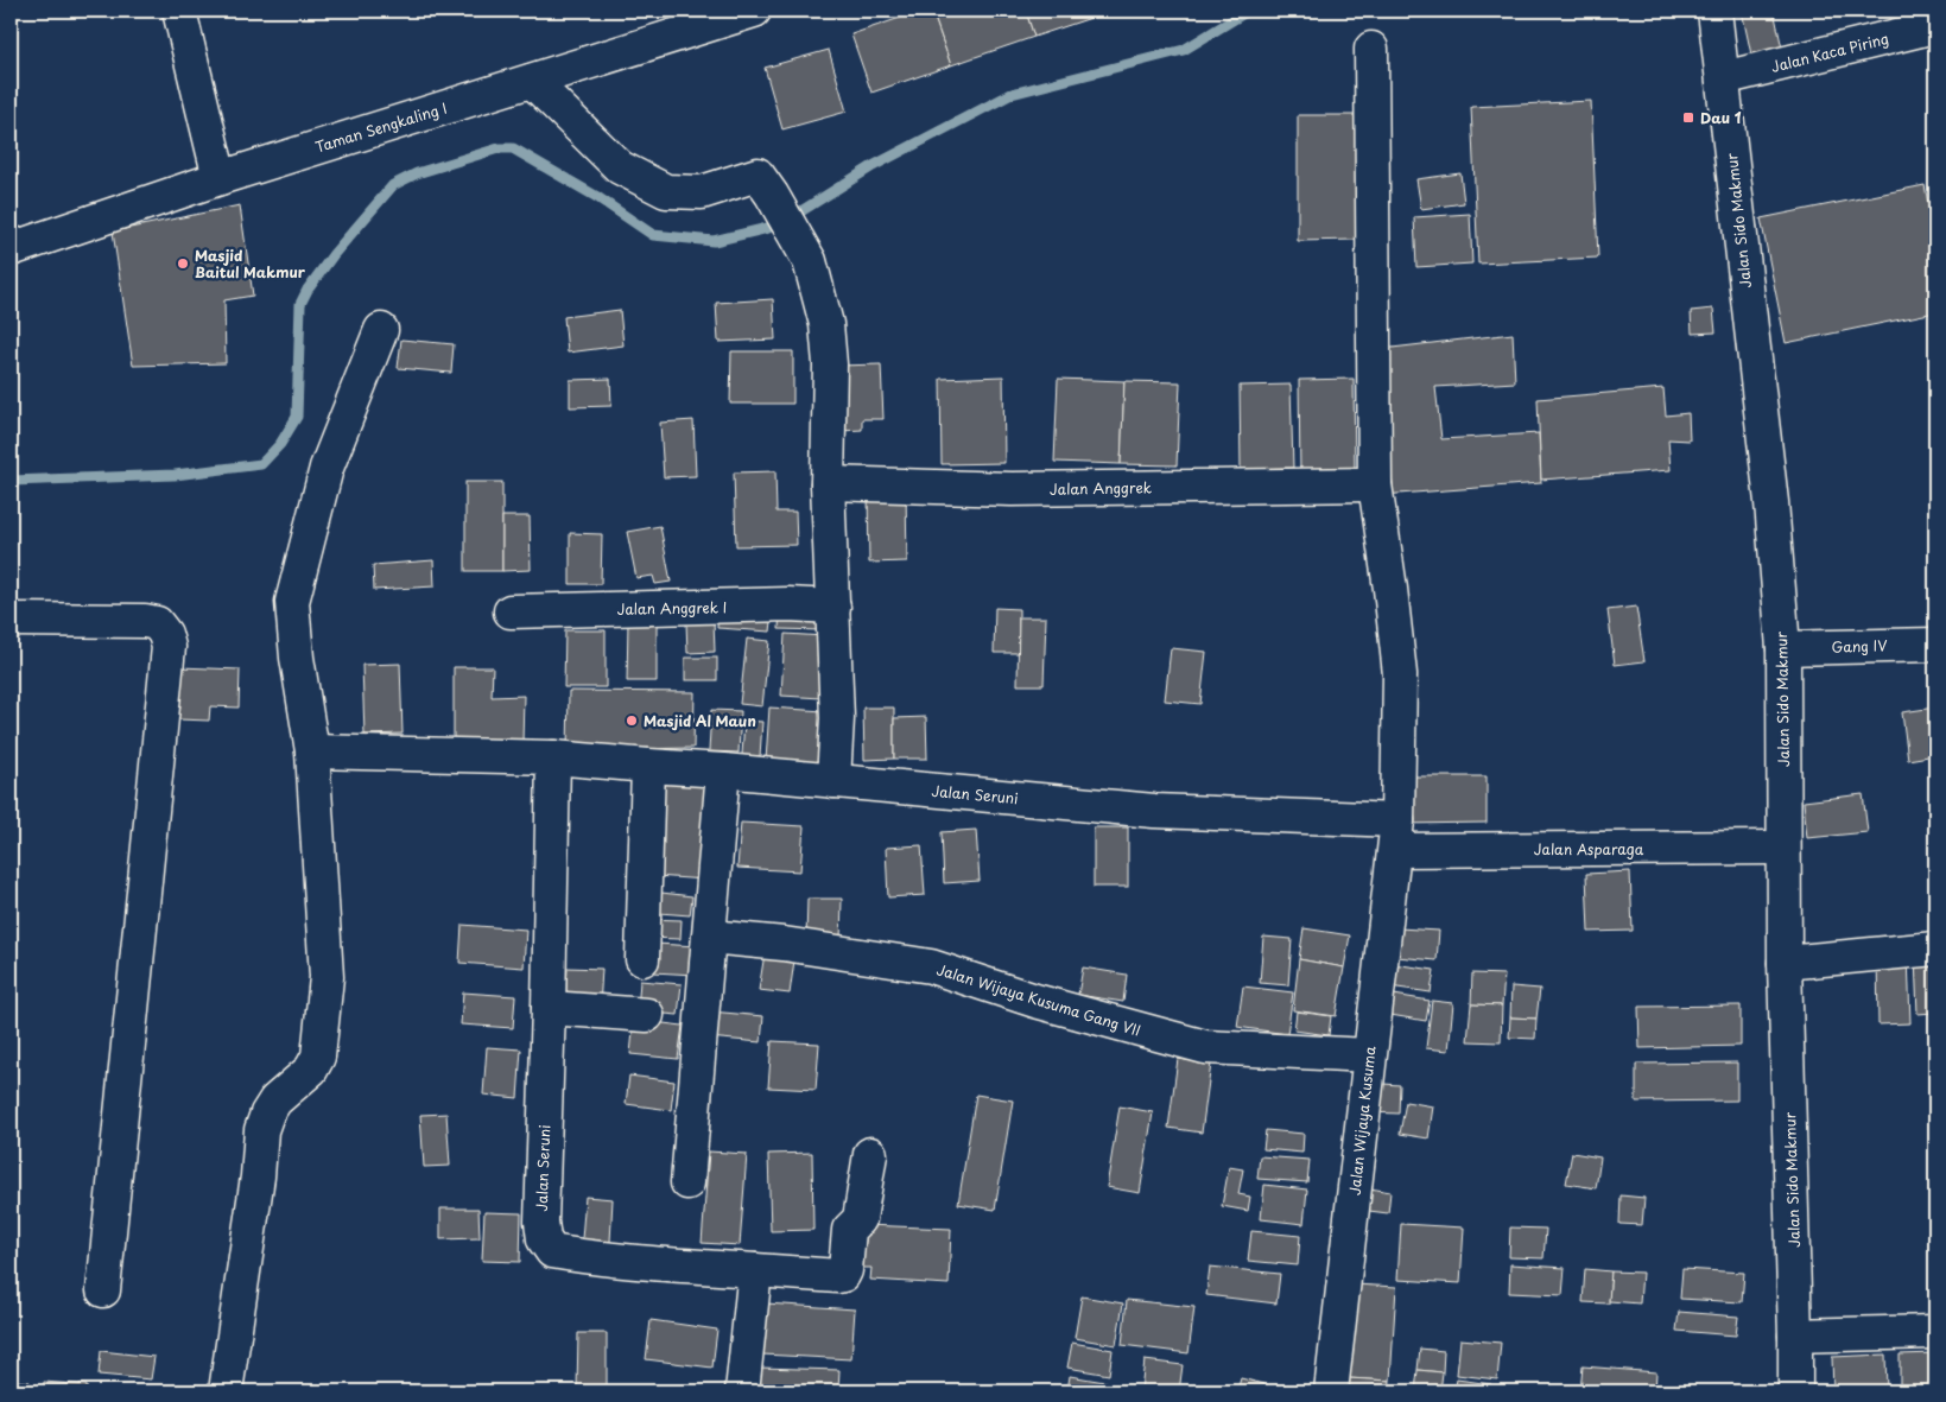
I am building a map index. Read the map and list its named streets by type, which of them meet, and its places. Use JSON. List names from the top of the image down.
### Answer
{
  "streets": {
    "street": [
      "Jalan Kaca Piring",
      "Taman Sengkaling I",
      "Jalan Sido Makmur",
      "Jalan Anggrek",
      "Jalan Anggrek I",
      "Gang IV",
      "Jalan Seruni",
      "Jalan Asparaga",
      "Jalan Wijaya Kusuma Gang VII",
      "Jalan Wijaya Kusuma"
    ]
  },
  "crossings": [
    ["Jalan Kaca Piring", "Jalan Sido Makmur"],
    ["Jalan Sido Makmur", "Gang IV"],
    ["Jalan Sido Makmur", "Jalan Asparaga"],
    ["Jalan Anggrek", "Jalan Wijaya Kusuma"],
    ["Jalan Seruni", "Jalan Asparaga"],
    ["Jalan Seruni", "Jalan Wijaya Kusuma"],
    ["Jalan Asparaga", "Jalan Wijaya Kusuma"],
    ["Jalan Wijaya Kusuma Gang VII", "Jalan Wijaya Kusuma"]
  ],
  "places": {
    "transit": ["Dau 1"],
    "other": ["Masjid Baitul Makmur", "Masjid Al Maun"]
  }
}
